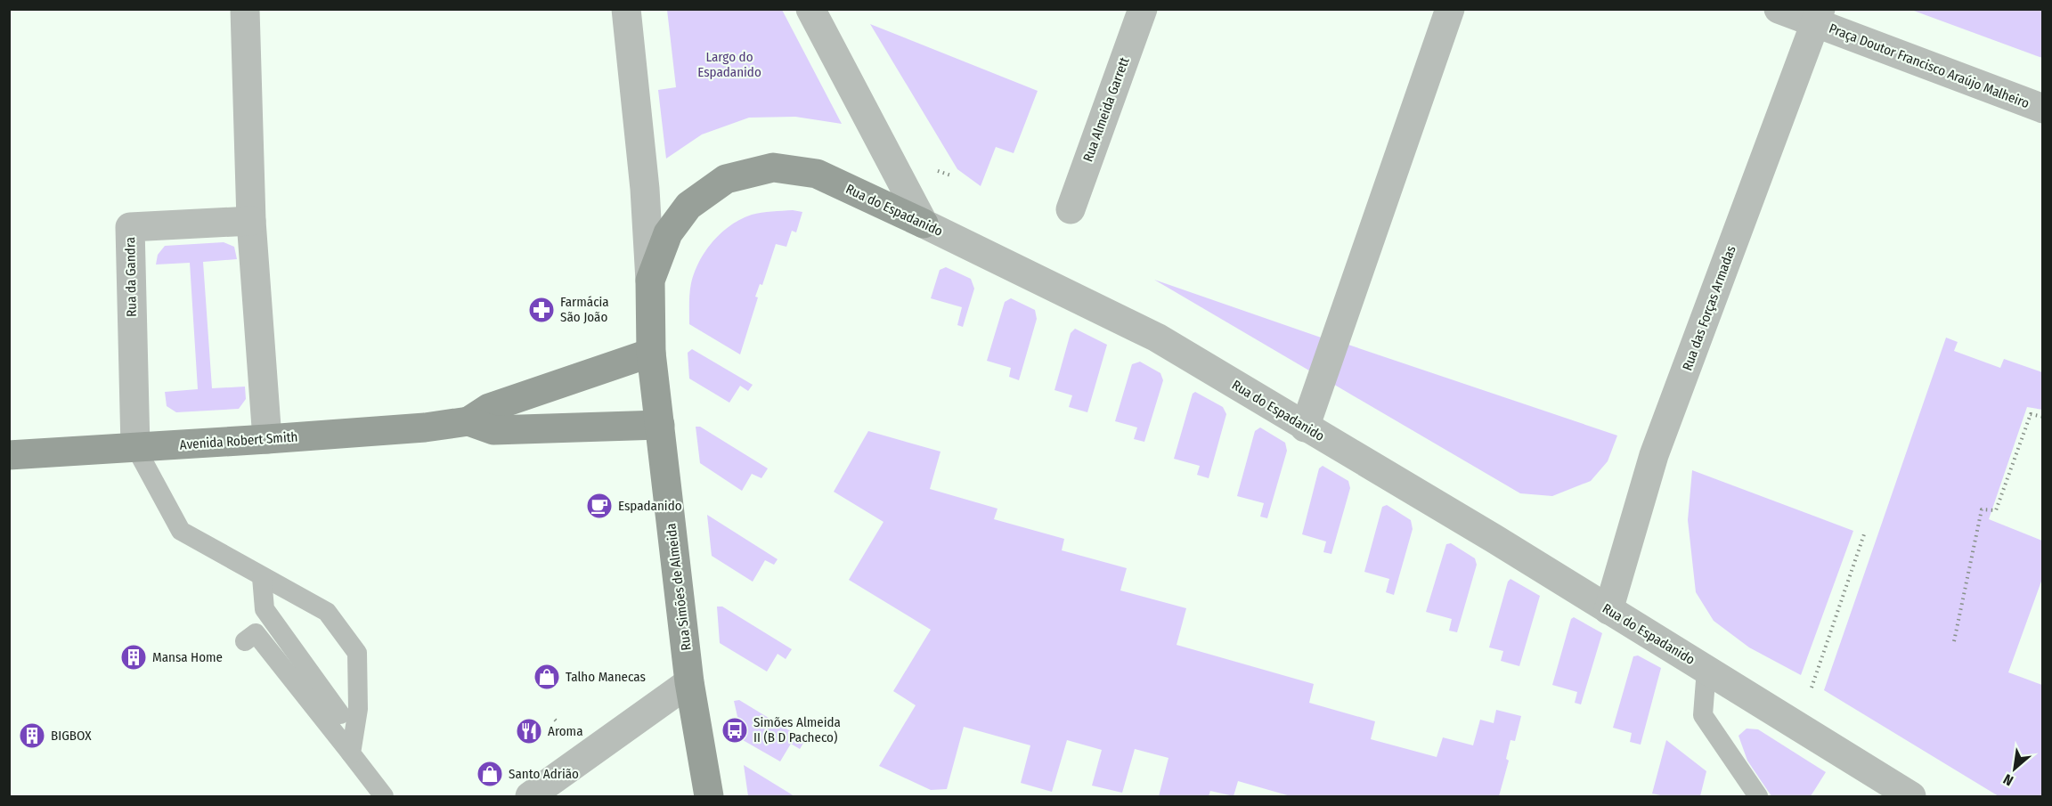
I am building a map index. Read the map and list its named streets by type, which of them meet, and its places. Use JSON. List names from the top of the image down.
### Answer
{
  "streets": {
    "street": [
      "Praça Doutor Francisco Araújo Malheiro",
      "Rua Almeida Garrett",
      "Rua do Espadanido",
      "Rua da Gandra",
      "Rua das Forças Armadas",
      "Avenida Robert Smith",
      "Rua Simões de Almeida"
    ]
  },
  "crossings": [
    ["Praça Doutor Francisco Araújo Malheiro", "Rua das Forças Armadas"],
    ["Rua do Espadanido", "Rua das Forças Armadas"],
    ["Rua do Espadanido", "Rua Simões de Almeida"],
    ["Rua da Gandra", "Avenida Robert Smith"],
    ["Avenida Robert Smith", "Rua Simões de Almeida"]
  ],
  "parks": ["Largo do Espadanido"],
  "places": {
    "pharmacy": ["Farmácia São João"],
    "cafe": ["Espadanido"],
    "building": ["Mansa Home", "BIGBOX"],
    "shop": ["Talho Manecas", "Santo Adrião"],
    "bus stop": ["Simões Almeida II (B D Pacheco)"],
    "restaurant": ["Aroma"]
  },
  "north": "bottom left"
}
